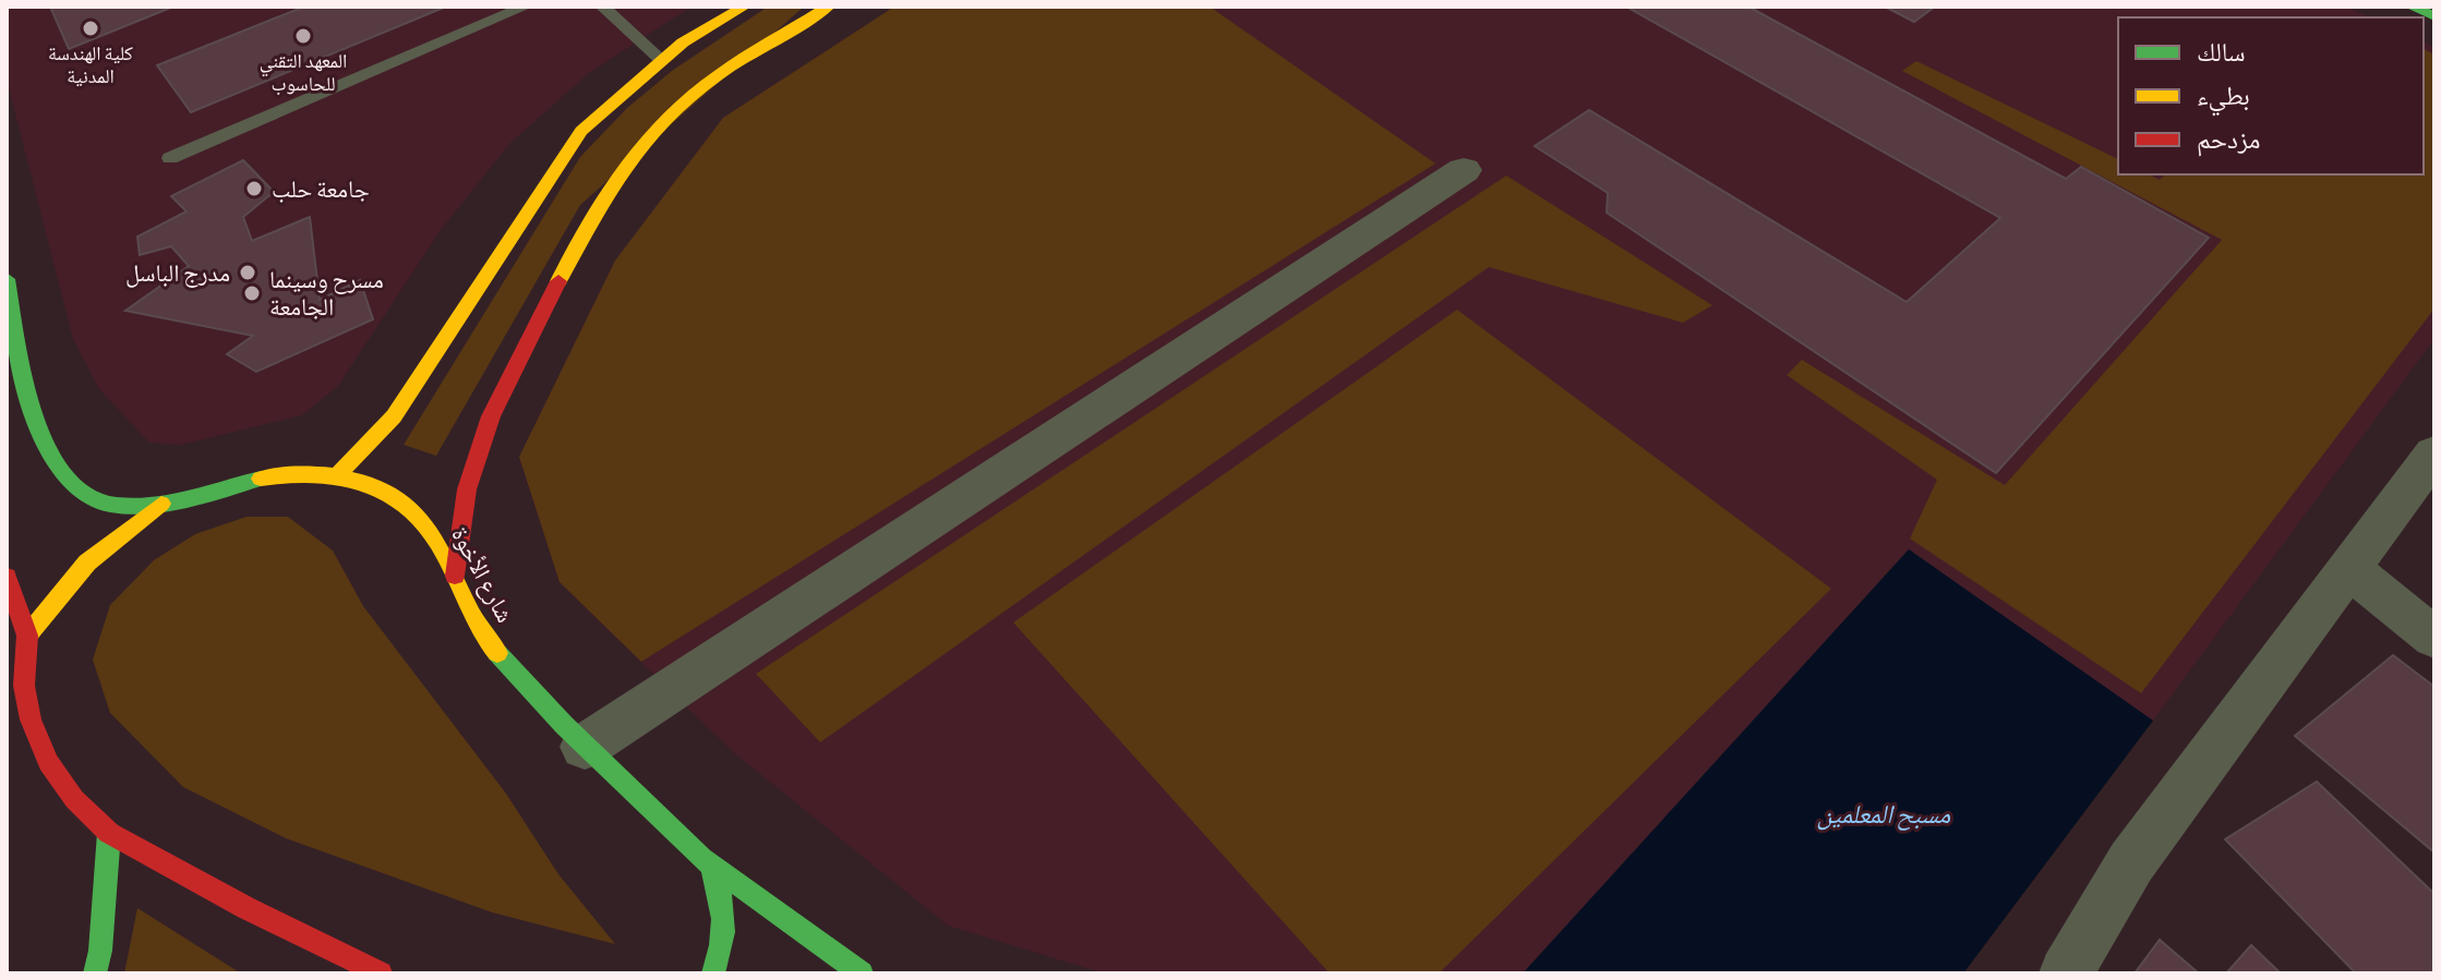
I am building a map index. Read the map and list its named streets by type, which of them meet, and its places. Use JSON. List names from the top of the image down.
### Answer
{
  "streets": {
    "main road": ["شارع الأخوة"]
  },
  "water": ["مسبح المعلمين"],
  "places": [
    "كلية الهندسة المدنية",
    "المعهد التقني للحاسوب",
    "جامعة حلب",
    "مدرج الباسل",
    "مسرح وسينما الجامعة"
  ],
  "legend": ["سالك", "بطيء", "مزدحم"]
}
